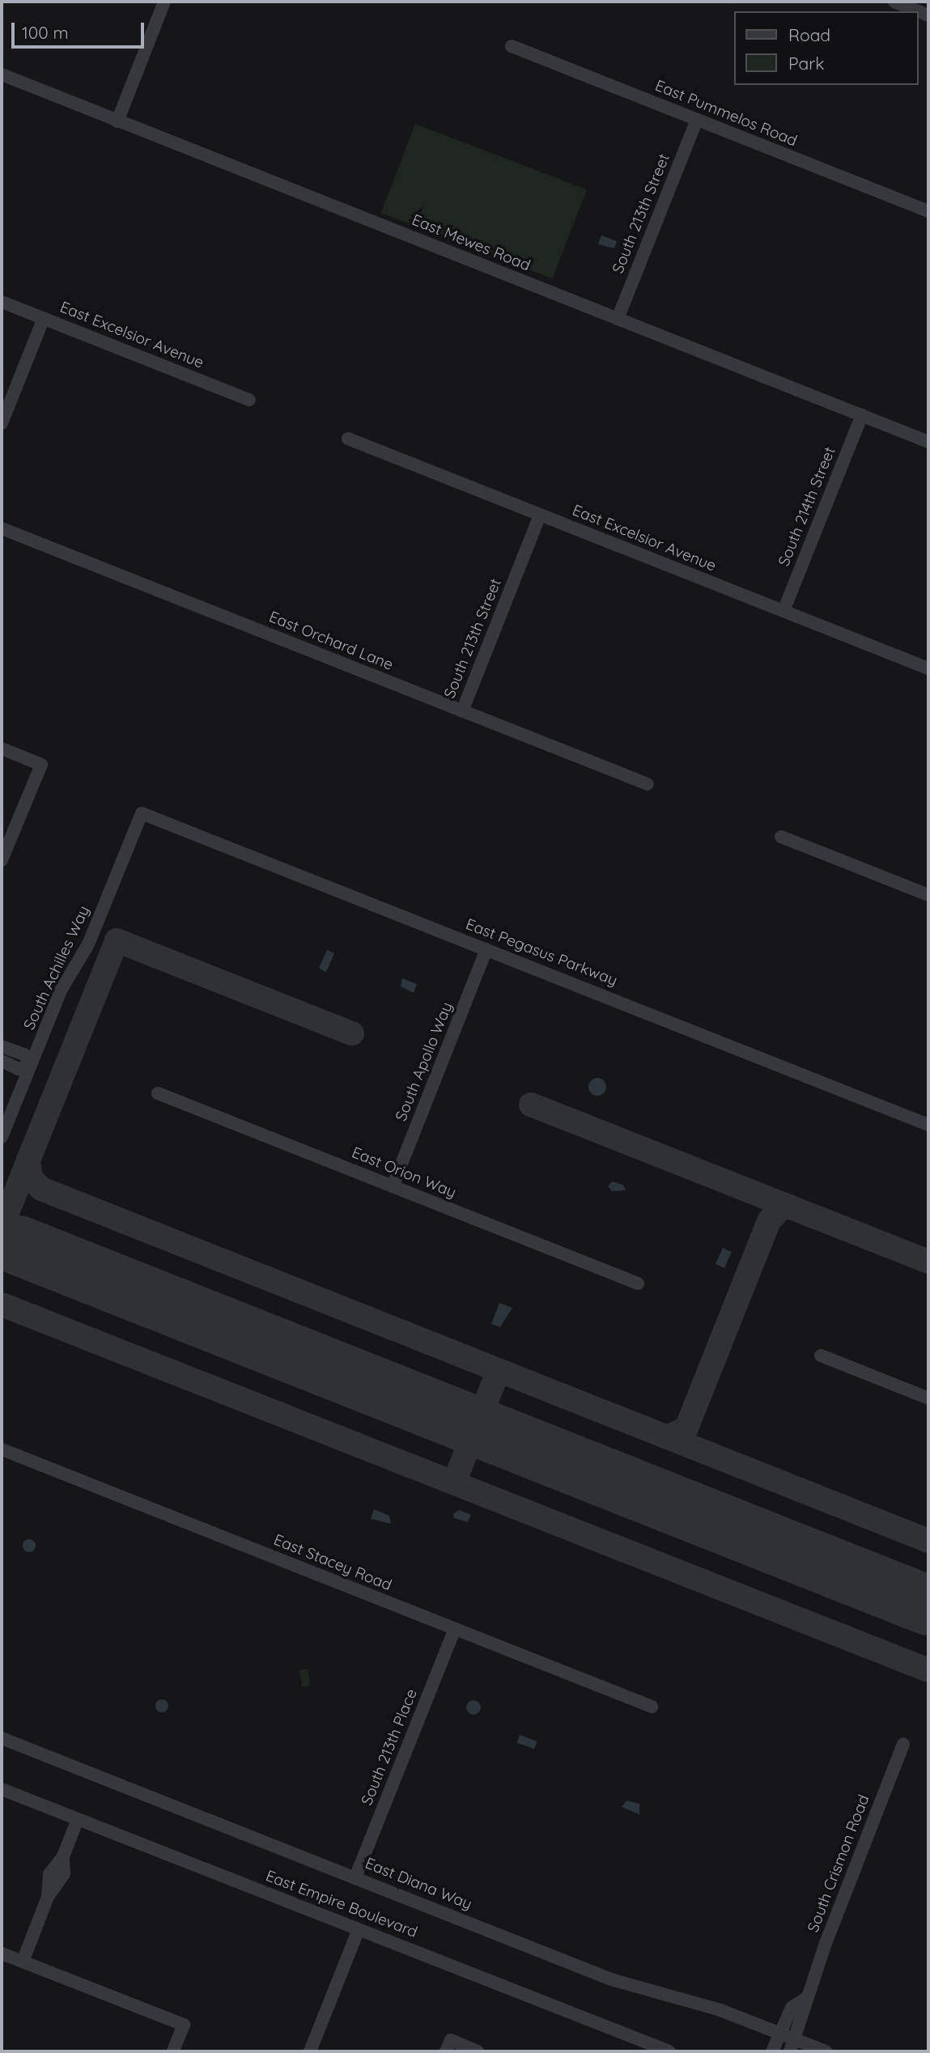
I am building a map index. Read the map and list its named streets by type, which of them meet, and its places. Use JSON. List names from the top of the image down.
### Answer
{
  "streets": {
    "street": [
      "East Pummelos Road",
      "South 213th Street",
      "East Mewes Road",
      "East Excelsior Avenue",
      "South 214th Street",
      "East Orchard Lane",
      "East Pegasus Parkway",
      "South Achilles Way",
      "South Apollo Way",
      "East Orion Way",
      "East Stacey Road",
      "South 213th Place",
      "South Crismon Road",
      "East Diana Way",
      "East Empire Boulevard"
    ]
  },
  "crossings": [
    ["East Pummelos Road", "South 213th Street"],
    ["South 213th Street", "East Mewes Road"],
    ["South 213th Street", "East Excelsior Avenue"],
    ["South 213th Street", "East Orchard Lane"],
    ["East Mewes Road", "South 214th Street"],
    ["East Excelsior Avenue", "South 214th Street"],
    ["East Pegasus Parkway", "South Achilles Way"],
    ["East Pegasus Parkway", "South Apollo Way"],
    ["South Apollo Way", "East Orion Way"],
    ["East Stacey Road", "South 213th Place"],
    ["South 213th Place", "East Diana Way"],
    ["South Crismon Road", "East Diana Way"]
  ],
  "legend": ["Road", "Park"],
  "scale_bar": "100 m"
}
